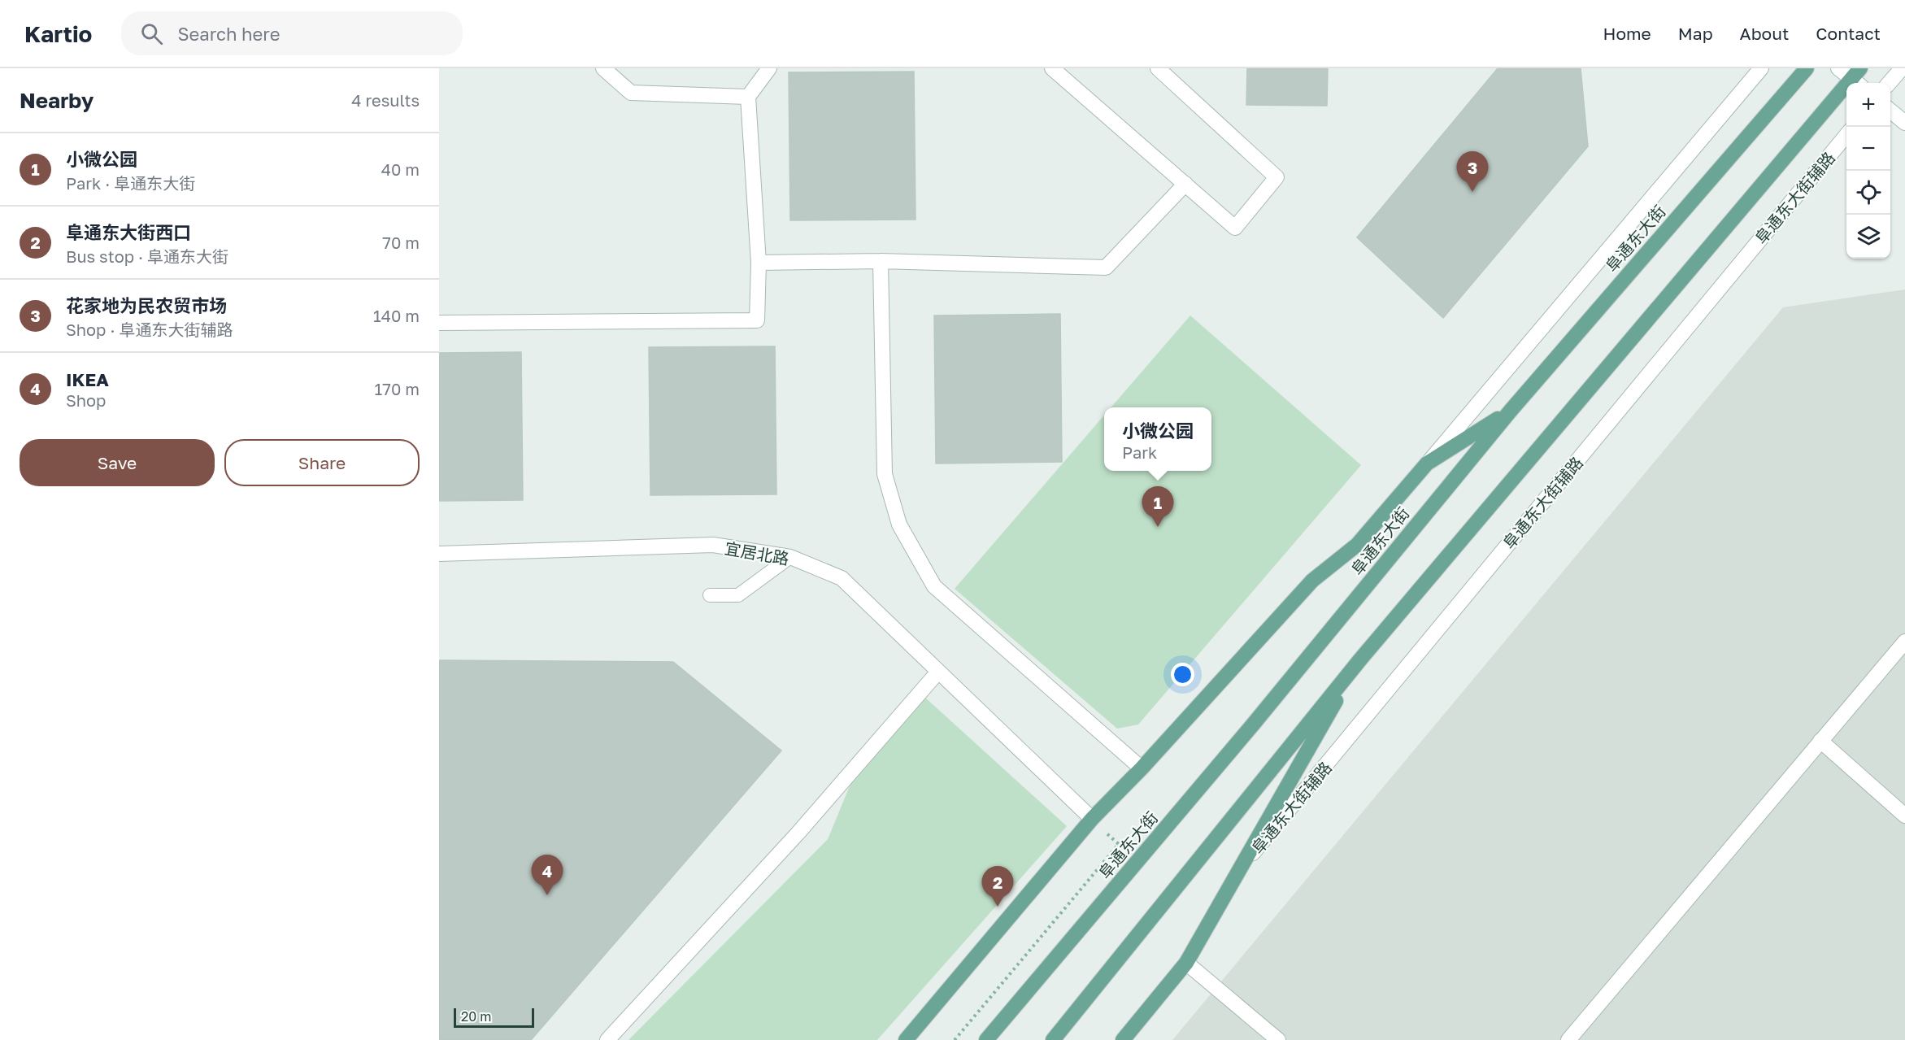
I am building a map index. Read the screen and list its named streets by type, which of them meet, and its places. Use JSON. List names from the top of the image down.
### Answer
{
  "streets": {
    "main road": ["阜通东大街"],
    "street": ["阜通东大街辅路", "宜居北路"]
  },
  "scale_bar": "20 m",
  "page": {
    "header": "Kartio",
    "search": "Search here",
    "nav": [
      "Home",
      "Map",
      "About",
      "Contact"
    ],
    "heading": ["Nearby", "4 results"],
    "map_buttons": ["+", "−"],
    "list": [
      {
        "mark": "1",
        "name": "小微公园",
        "note": "Park · 阜通东大街",
        "value": "40 m"
      },
      {
        "mark": "2",
        "name": "阜通东大街西口",
        "note": "Bus stop · 阜通东大街",
        "value": "70 m"
      },
      {
        "mark": "3",
        "name": "花家地为民农贸市场",
        "note": "Shop · 阜通东大街辅路",
        "value": "140 m"
      },
      {
        "mark": "4",
        "name": "IKEA",
        "note": "Shop",
        "value": "170 m"
      }
    ],
    "pins": [
      "3",
      "1",
      "4",
      "2"
    ],
    "popup": ["小微公园", "Park"],
    "buttons": ["Save", "Share"],
    "scale": "20 m"
  }
}
